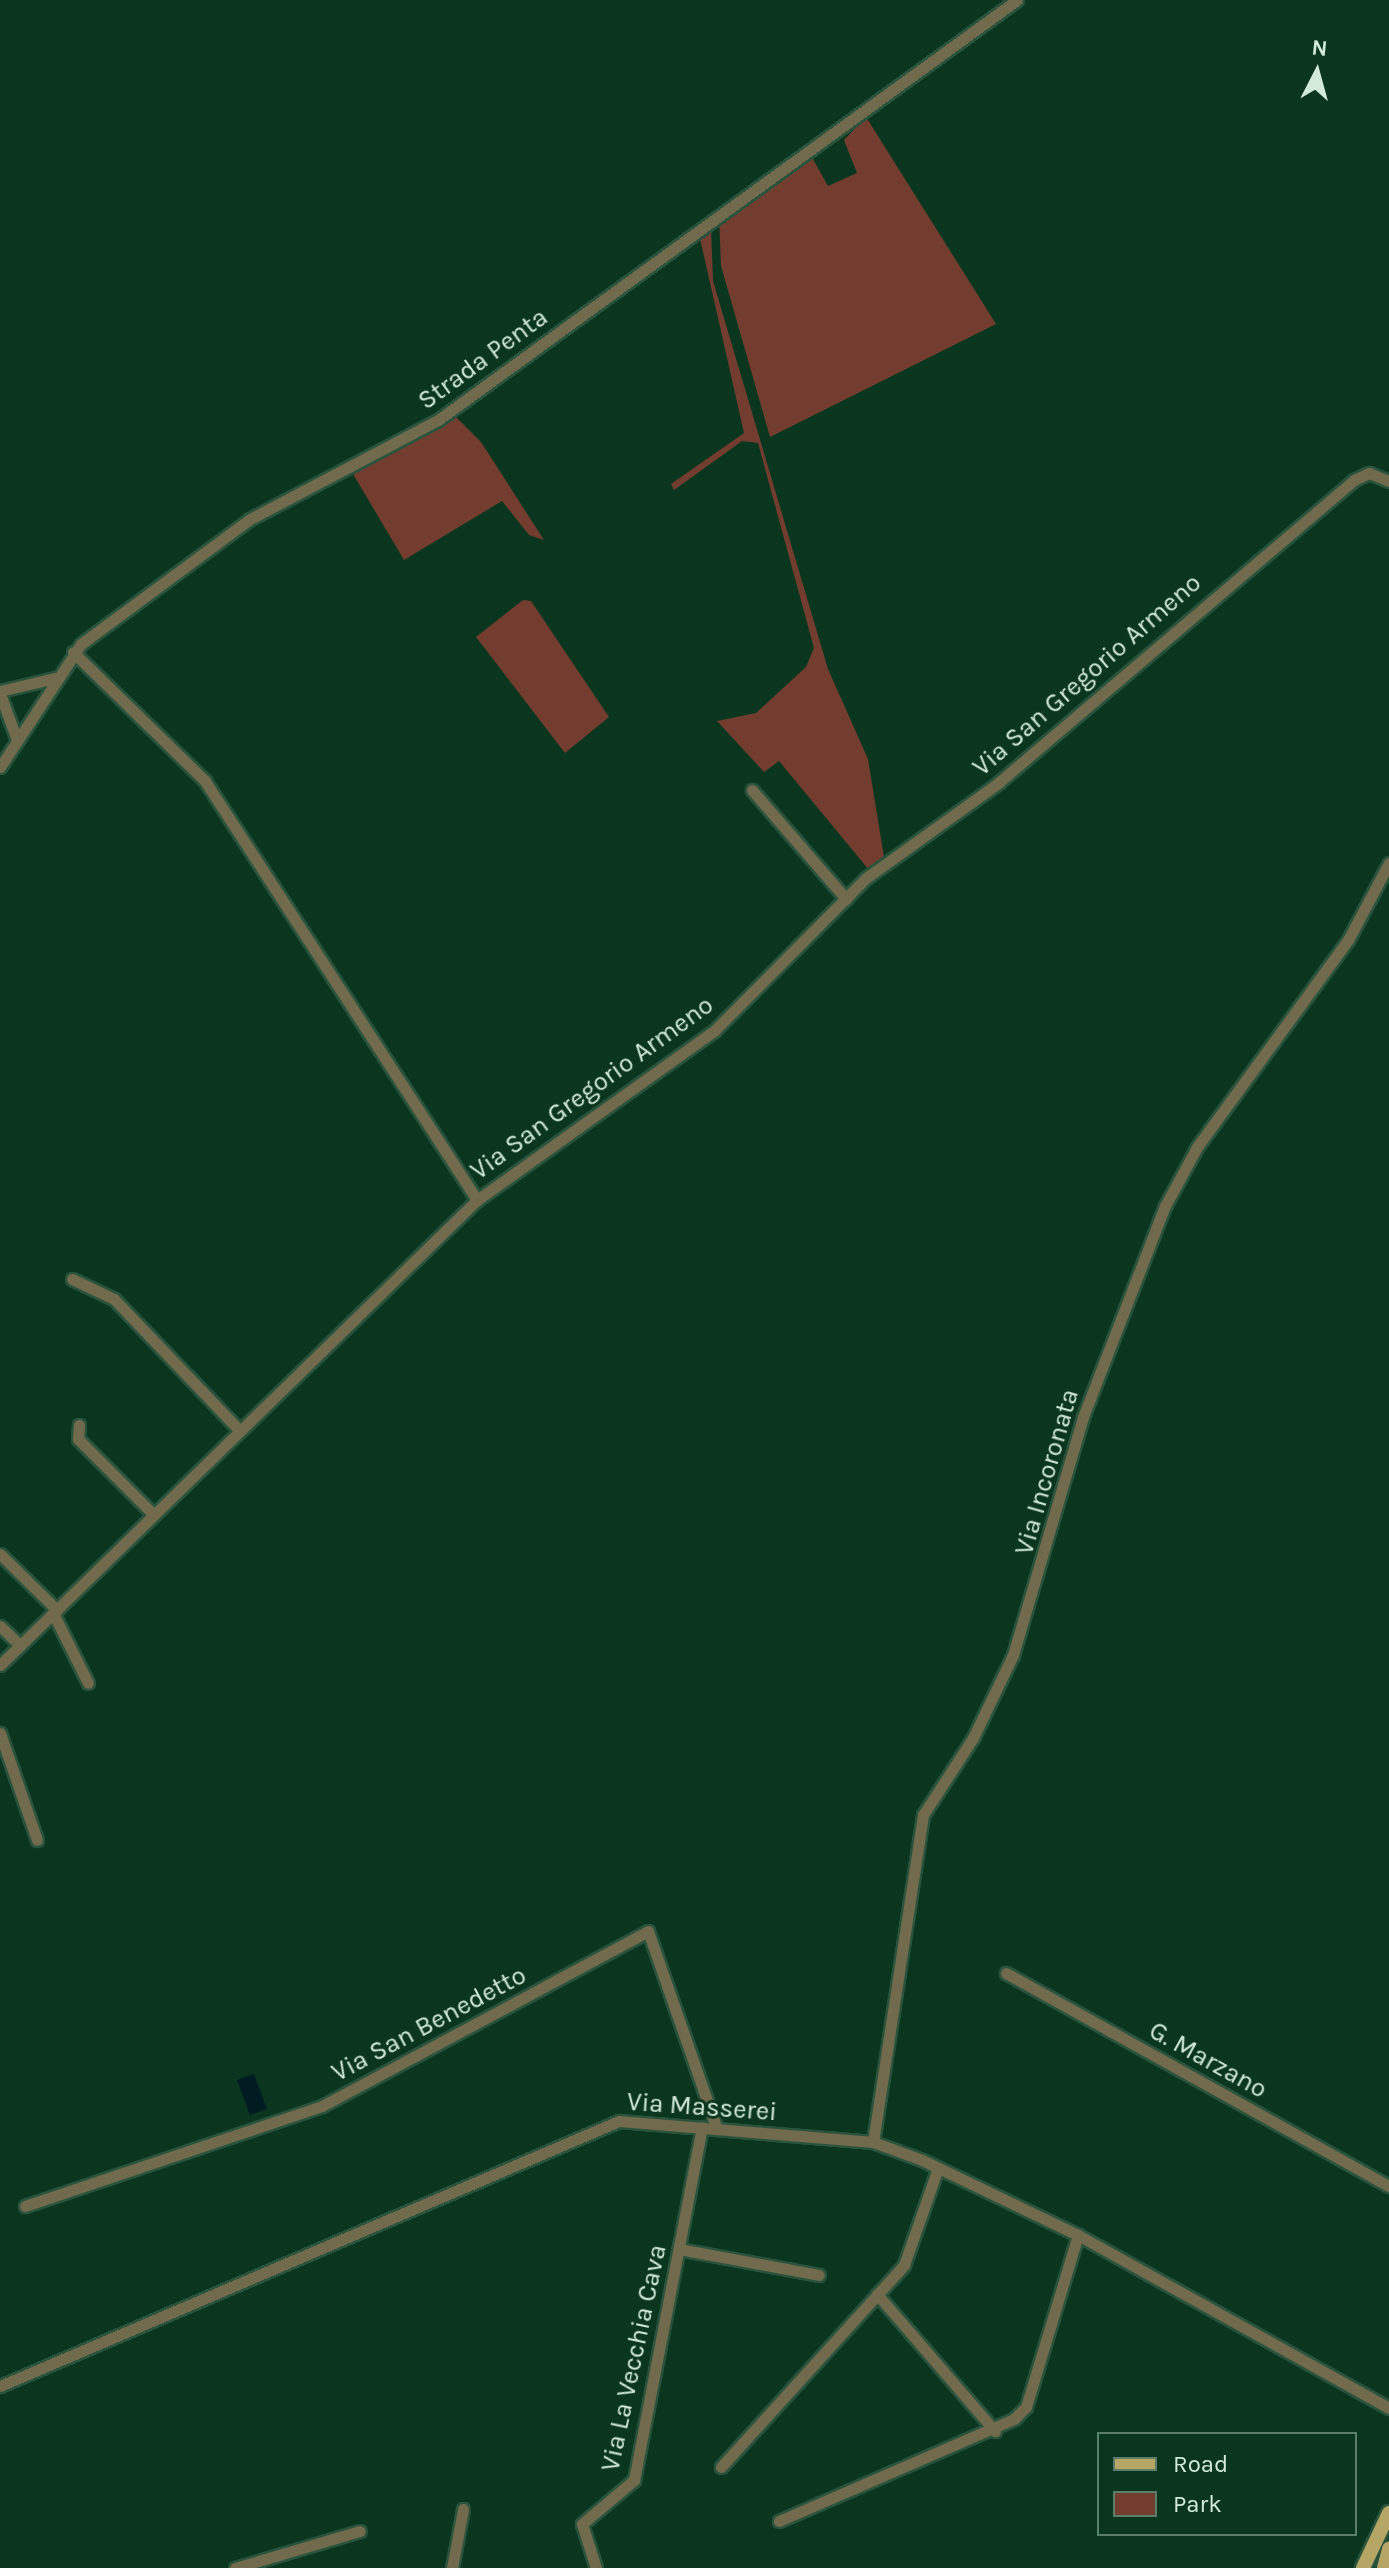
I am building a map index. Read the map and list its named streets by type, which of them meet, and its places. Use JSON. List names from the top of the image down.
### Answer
{
  "streets": {
    "street": [
      "Strada Penta",
      "Via San Gregorio Armeno",
      "Via Incoronata",
      "Via San Benedetto",
      "G. Marzano",
      "Via Masserei",
      "Via La Vecchia Cava"
    ]
  },
  "crossings": [
    ["Via Incoronata", "Via Masserei"],
    ["Via San Benedetto", "Via Masserei"],
    ["Via Masserei", "Via La Vecchia Cava"]
  ],
  "legend": ["Road", "Park"],
  "north": "top"
}
